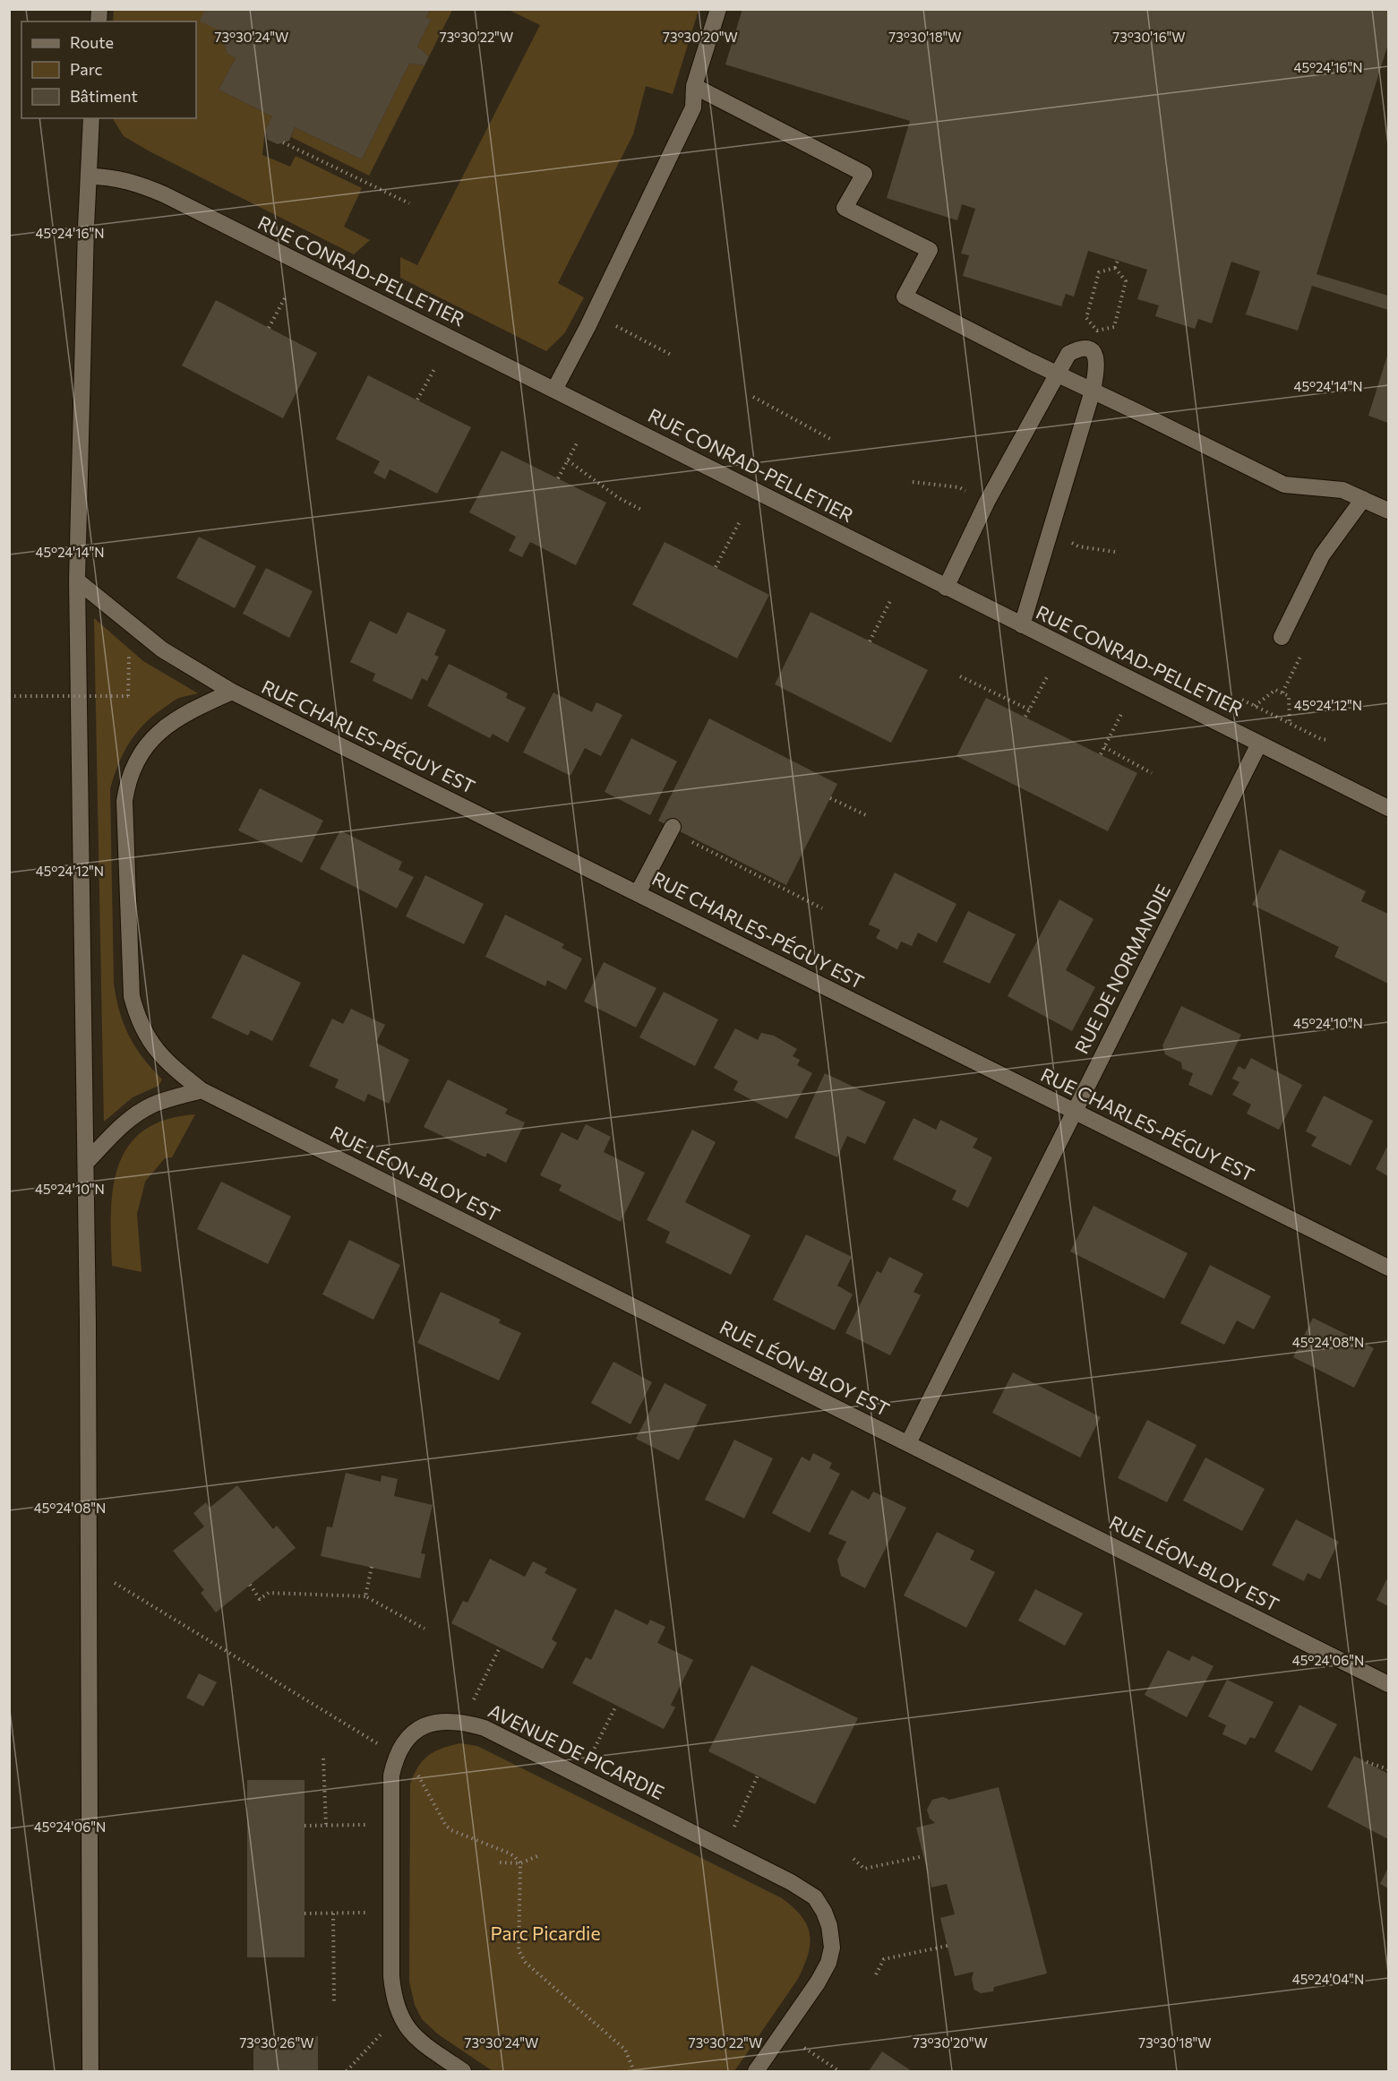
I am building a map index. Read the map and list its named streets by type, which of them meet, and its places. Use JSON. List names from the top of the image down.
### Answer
{
  "streets": {
    "street": [
      "RUE CONRAD-PELLETIER",
      "RUE CHARLES-PÉGUY EST",
      "RUE DE NORMANDIE",
      "RUE LÉON-BLOY EST",
      "AVENUE DE PICARDIE"
    ]
  },
  "crossings": [
    ["RUE CONRAD-PELLETIER", "RUE DE NORMANDIE"],
    ["RUE CHARLES-PÉGUY EST", "RUE DE NORMANDIE"],
    ["RUE CHARLES-PÉGUY EST", "RUE LÉON-BLOY EST"],
    ["RUE DE NORMANDIE", "RUE LÉON-BLOY EST"]
  ],
  "parks": ["Parc Picardie"],
  "legend": ["Route", "Parc", "Bâtiment"],
  "coordinates": [
    "73°30'24\"W",
    "73°30'22\"W",
    "73°30'20\"W",
    "73°30'18\"W",
    "73°30'16\"W",
    "45°24'16\"N",
    "45°24'14\"N",
    "45°24'12\"N",
    "45°24'10\"N",
    "45°24'08\"N",
    "45°24'06\"N",
    "45°24'04\"N",
    "73°30'26\"W"
  ]
}
